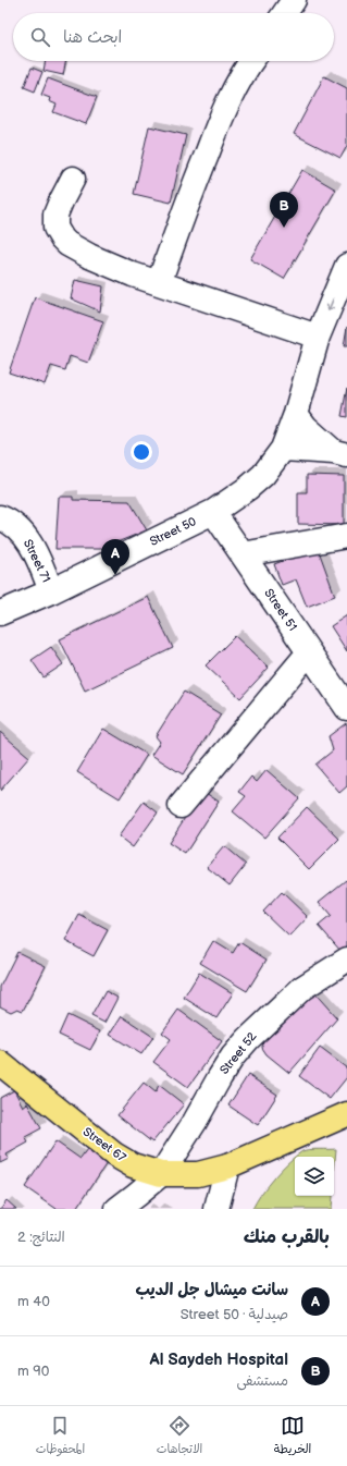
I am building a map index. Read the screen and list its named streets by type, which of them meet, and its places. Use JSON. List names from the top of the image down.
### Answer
{
  "streets": {
    "main road": ["Street 67"],
    "street": [
      "Street 50",
      "Street 71",
      "Street 51",
      "Street 52"
    ]
  },
  "crossings": [
    ["Street 50", "Street 71"],
    ["Street 50", "Street 51"],
    ["Street 52", "Street 67"]
  ],
  "page": {
    "search": "ابحث هنا",
    "pins": ["B", "A"],
    "heading": ["بالقرب منك", "النتائج: 2"],
    "list": [
      {
        "mark": "A",
        "name": "سانت ميشال جل الديب",
        "note": "صيدلية · Street 50",
        "value": "40 m"
      },
      {
        "mark": "B",
        "name": "Al Saydeh Hospital",
        "note": "مستشفى",
        "value": "90 m"
      }
    ],
    "nav": ["الخريطة", "الاتجاهات", "المحفوظات"]
  }
}
